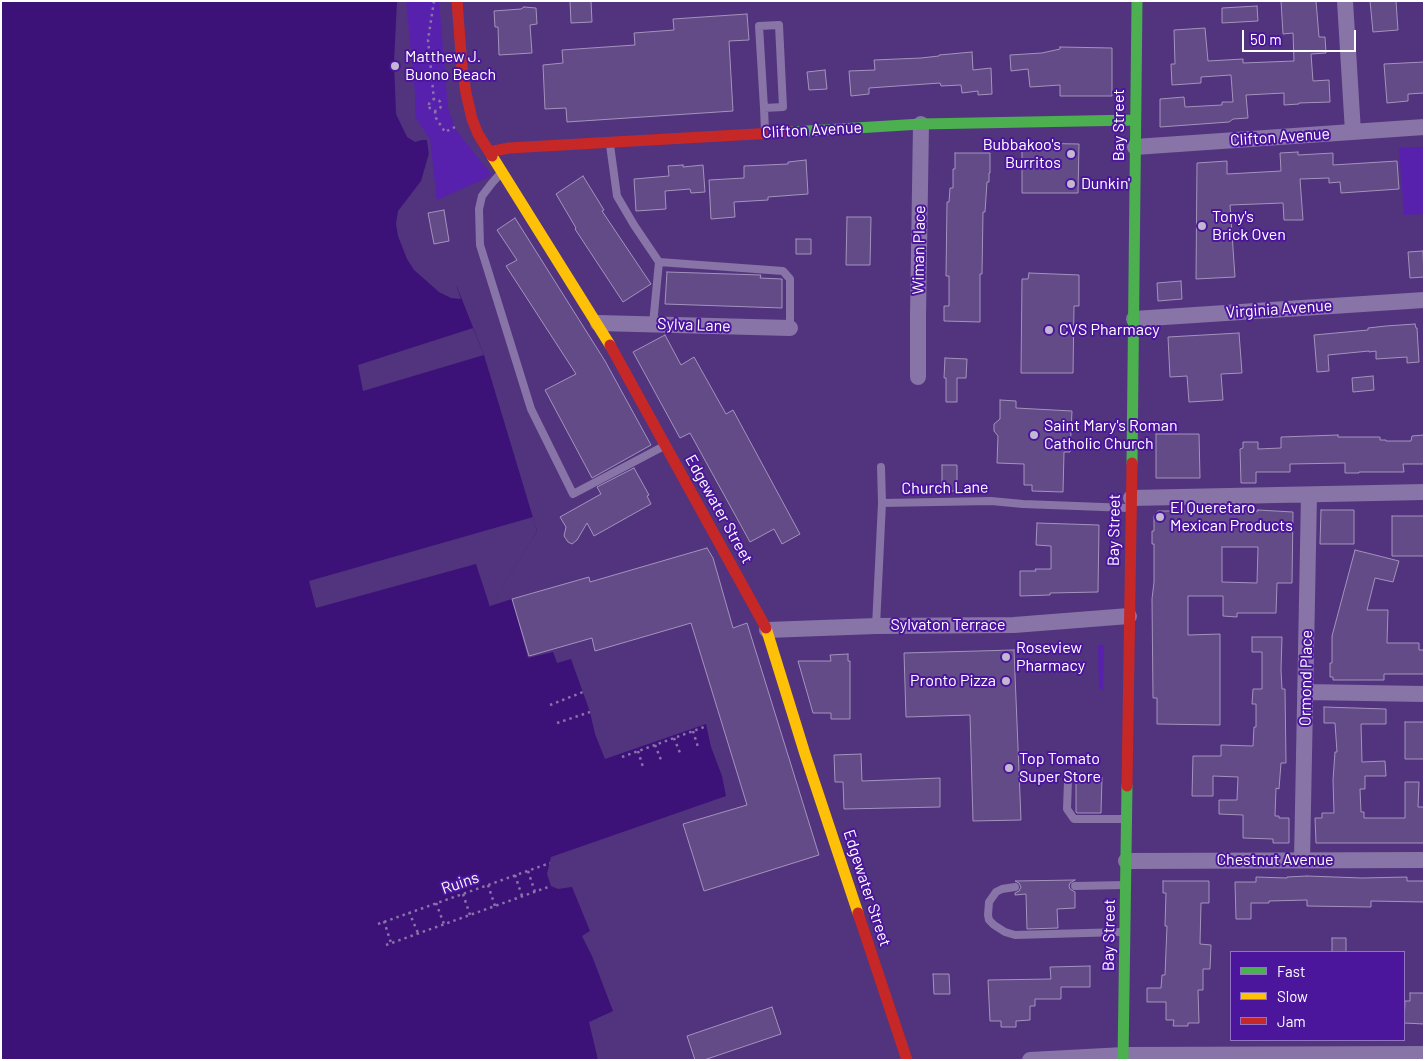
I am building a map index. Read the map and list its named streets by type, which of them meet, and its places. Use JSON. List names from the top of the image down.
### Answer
{
  "streets": {
    "street": [
      "Bay Street",
      "Clifton Avenue",
      "Wiman Place",
      "Virginia Avenue",
      "Sylva Lane",
      "Edgewater Street",
      "Sylvaton Terrace",
      "Ormond Place",
      "Chestnut Avenue"
    ],
    "lane": ["Church Lane"],
    "path": ["Ruins"]
  },
  "crossings": [
    ["Bay Street", "Clifton Avenue"],
    ["Bay Street", "Virginia Avenue"],
    ["Bay Street", "Church Lane"],
    ["Bay Street", "Sylvaton Terrace"],
    ["Bay Street", "Chestnut Avenue"],
    ["Clifton Avenue", "Wiman Place"],
    ["Clifton Avenue", "Edgewater Street"],
    ["Sylva Lane", "Edgewater Street"],
    ["Church Lane", "Sylvaton Terrace"],
    ["Edgewater Street", "Sylvaton Terrace"],
    ["Ormond Place", "Chestnut Avenue"]
  ],
  "places": [
    "Matthew J. Buono Beach",
    "Bubbakoo's Burritos",
    "Dunkin'",
    "Tony's Brick Oven",
    "CVS Pharmacy",
    "Saint Mary's Roman Catholic Church",
    "El Queretaro Mexican Products",
    "Roseview Pharmacy",
    "Pronto Pizza",
    "Top Tomato Super Store"
  ],
  "legend": ["Fast", "Slow", "Jam"],
  "scale_bar": "50 m"
}
